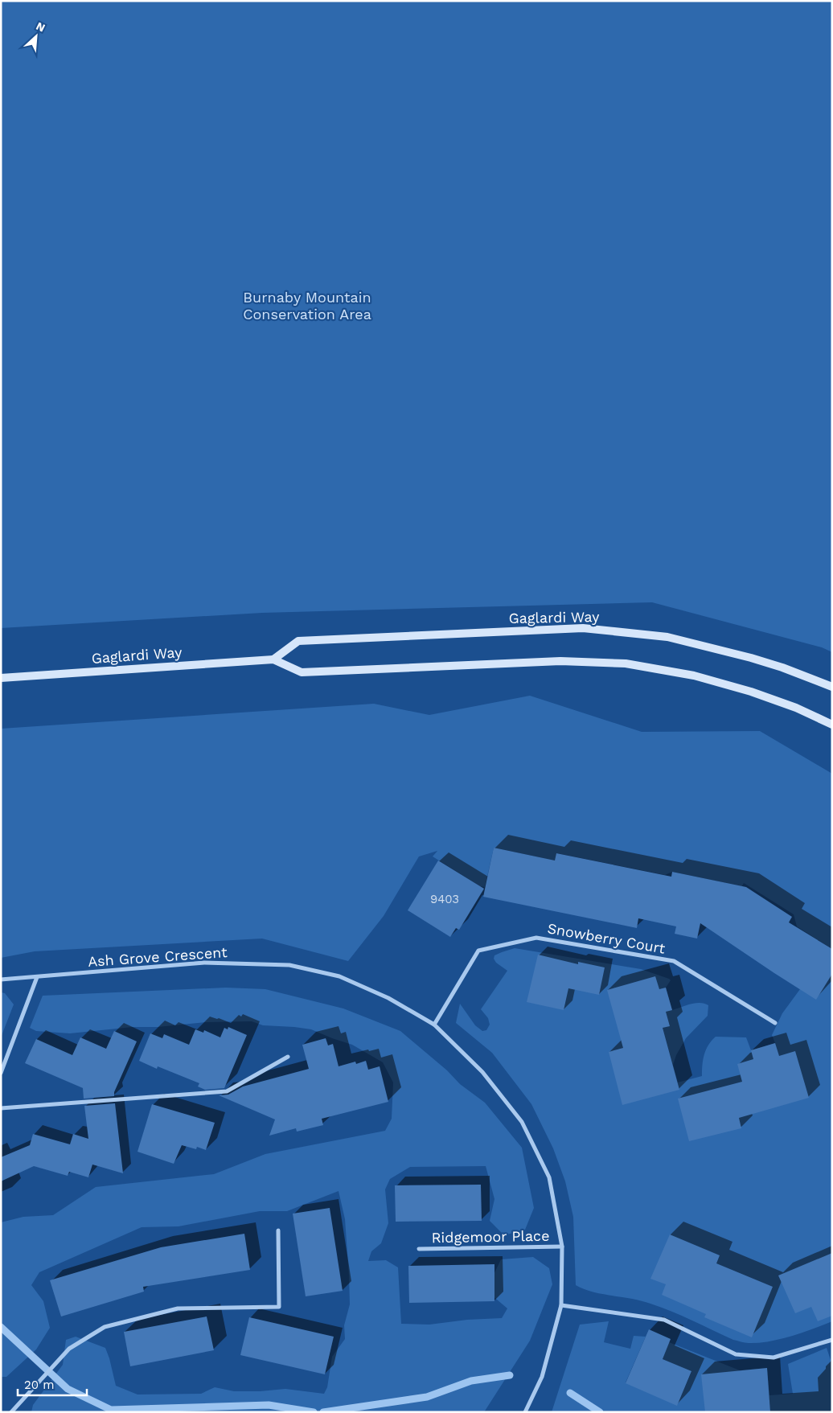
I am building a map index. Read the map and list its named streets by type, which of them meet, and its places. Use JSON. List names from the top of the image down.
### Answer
{
  "streets": {
    "main road": ["Gaglardi Way"],
    "street": ["Snowberry Court", "Ash Grove Crescent", "Ridgemoor Place"]
  },
  "crossings": [
    ["Snowberry Court", "Ash Grove Crescent"],
    ["Ash Grove Crescent", "Ridgemoor Place"]
  ],
  "parks": ["Burnaby Mountain Conservation Area"],
  "house_numbers": ["9403"],
  "scale_bar": "20 m",
  "north": "top right"
}
